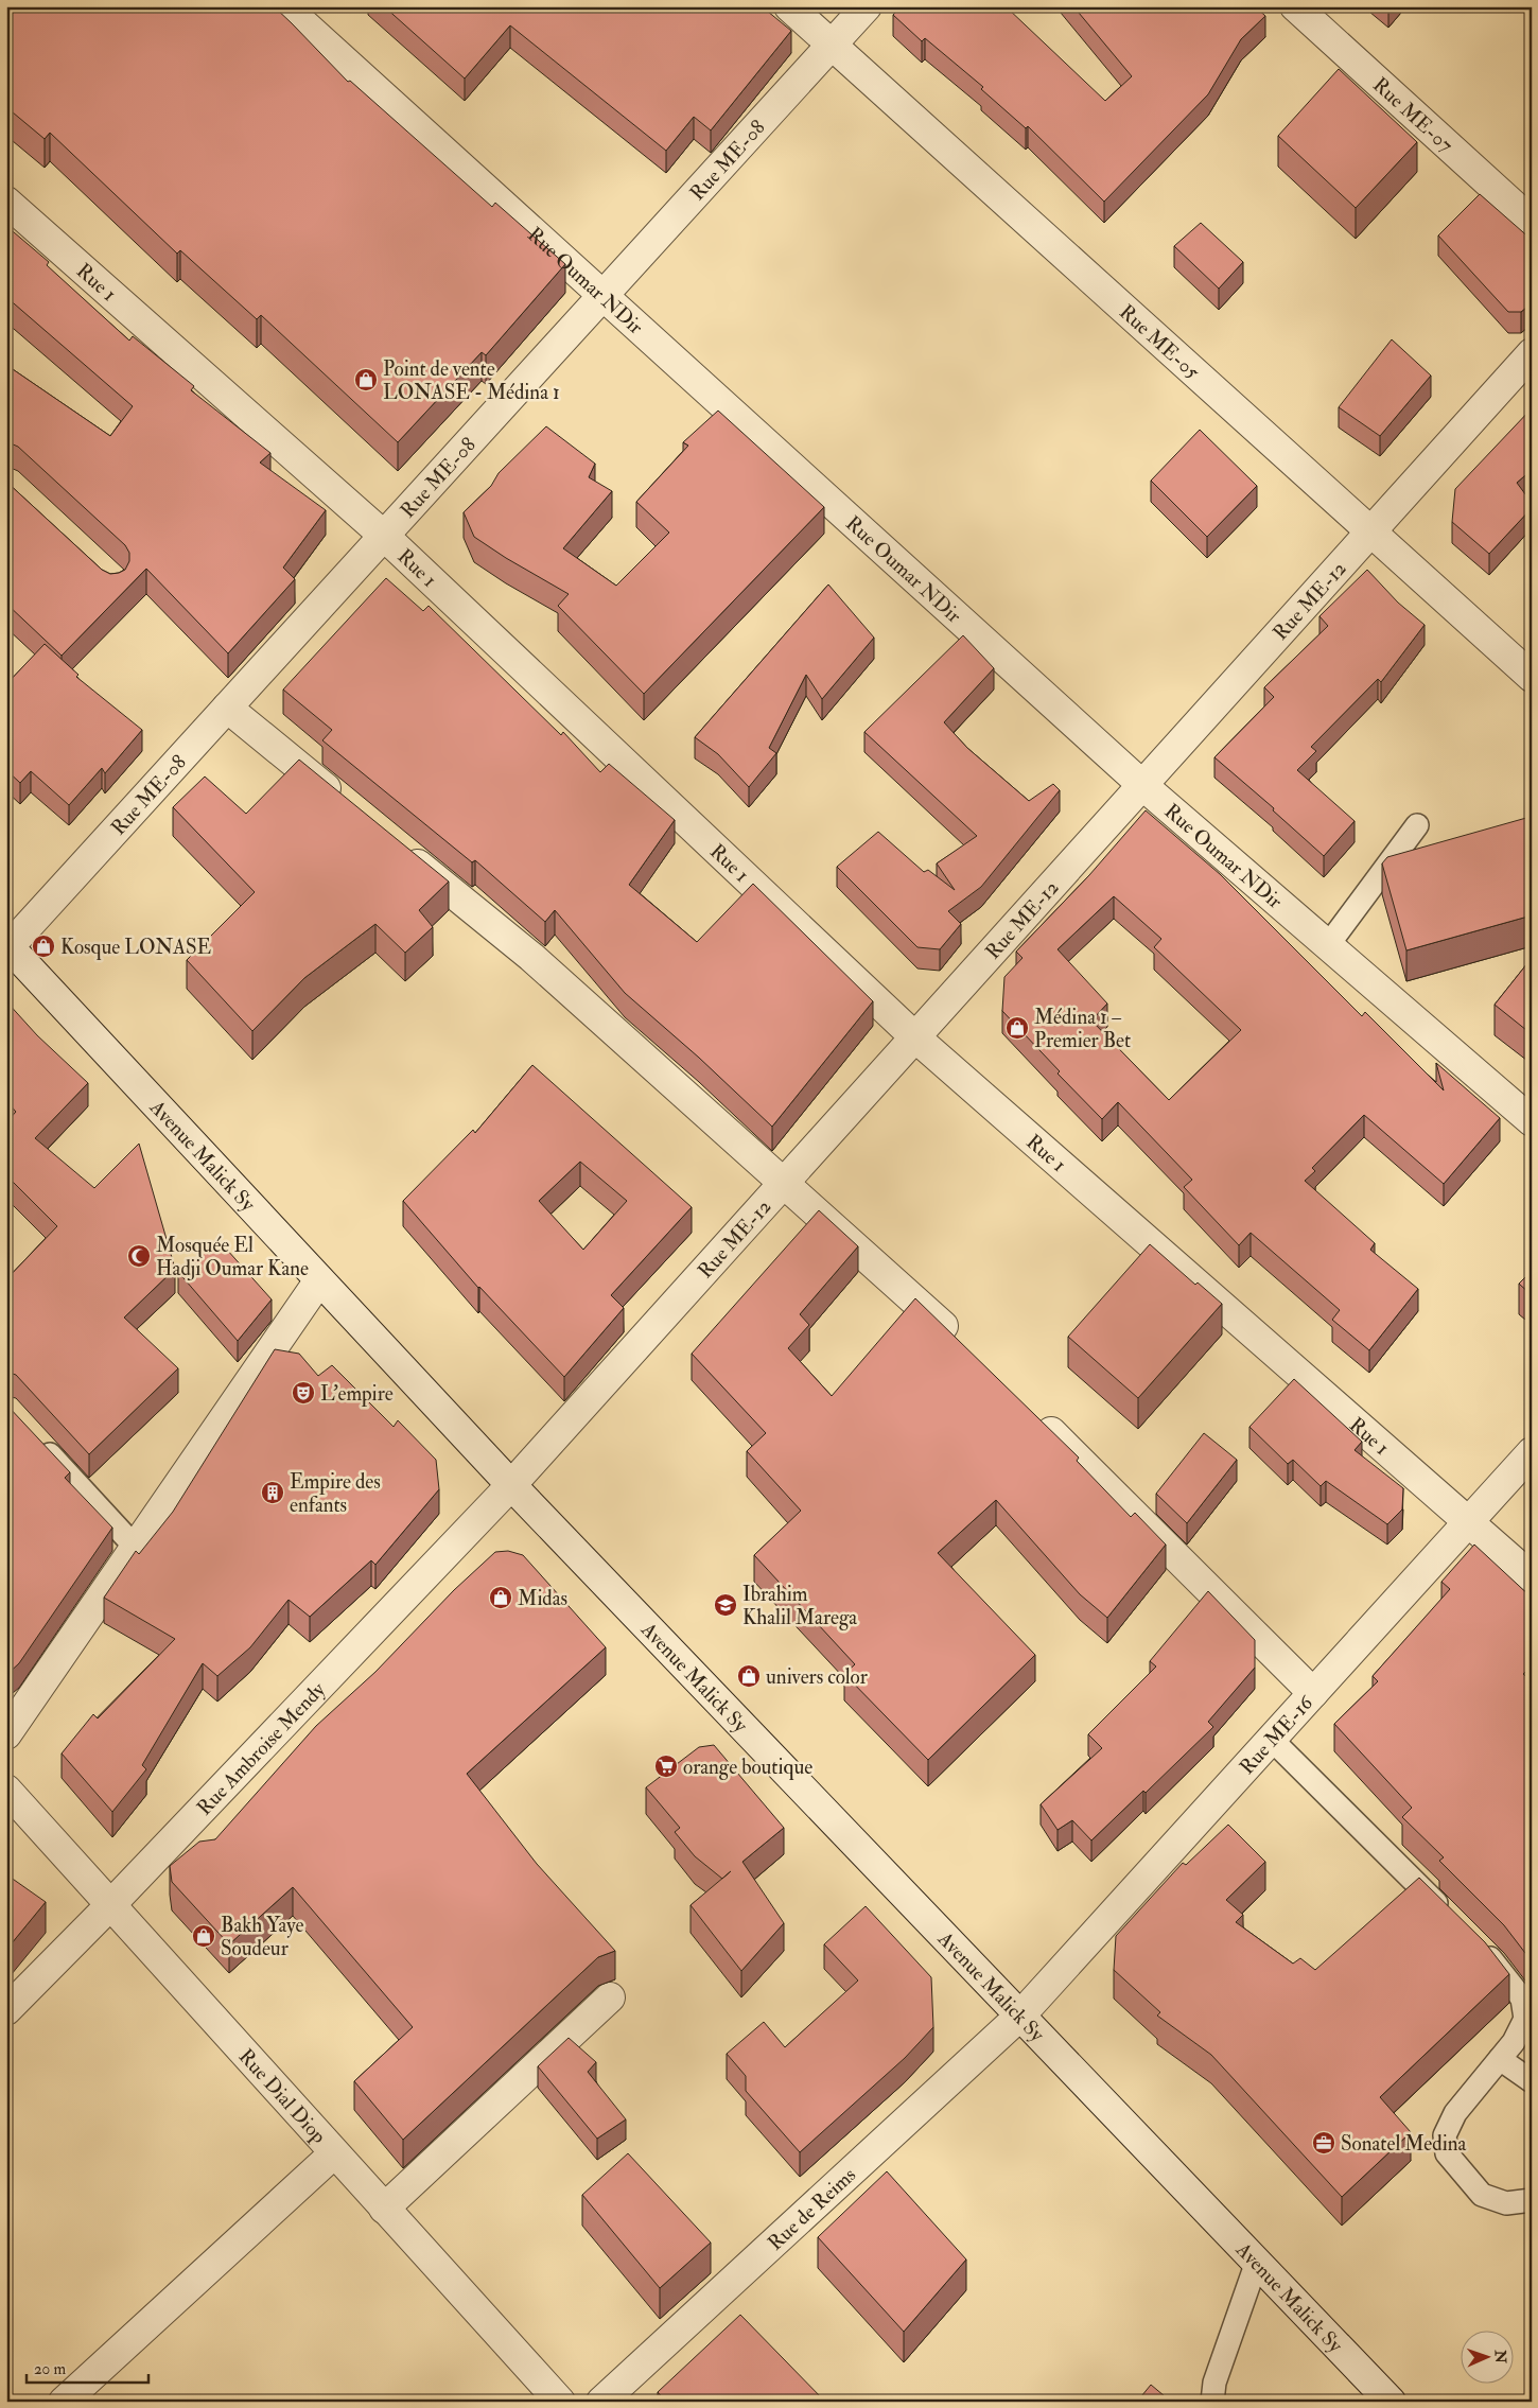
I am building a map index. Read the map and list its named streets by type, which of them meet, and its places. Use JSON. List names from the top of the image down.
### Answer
{
  "streets": {
    "street": [
      "Rue ME-07",
      "Rue ME-08",
      "Rue 1",
      "Rue Oumar NDir",
      "Rue ME-05",
      "Rue ME-12",
      "Avenue Malick Sy",
      "Rue ME-16",
      "Rue Ambroise Mendy",
      "Rue Dial Diop",
      "Rue de Reims"
    ]
  },
  "crossings": [
    ["Rue ME-08", "Rue 1"],
    ["Rue ME-08", "Rue Oumar NDir"],
    ["Rue ME-08", "Rue ME-05"],
    ["Rue ME-08", "Avenue Malick Sy"],
    ["Rue 1", "Rue ME-12"],
    ["Rue 1", "Rue ME-16"],
    ["Rue Oumar NDir", "Rue ME-12"],
    ["Rue ME-05", "Rue ME-12"],
    ["Rue ME-12", "Avenue Malick Sy"],
    ["Rue ME-12", "Rue Ambroise Mendy"],
    ["Avenue Malick Sy", "Rue ME-16"],
    ["Avenue Malick Sy", "Rue Ambroise Mendy"],
    ["Avenue Malick Sy", "Rue de Reims"],
    ["Rue ME-16", "Rue de Reims"],
    ["Rue Ambroise Mendy", "Rue Dial Diop"]
  ],
  "places": {
    "shop": [
      "Point de vente LONASE - Médina 1",
      "Kosque LONASE",
      "Médina 1 – Premier Bet",
      "Midas",
      "univers color",
      "Bakh Yaye Soudeur"
    ],
    "mosque": ["Mosquée El Hadji Oumar Kane"],
    "theatre": ["L'empire"],
    "building": ["Empire des enfants"],
    "school or university": ["Ibrahim Khalil Marega"],
    "supermarket": ["orange boutique"],
    "office": ["Sonatel Medina"]
  },
  "scale_bar": "20 m",
  "north": "right"
}
